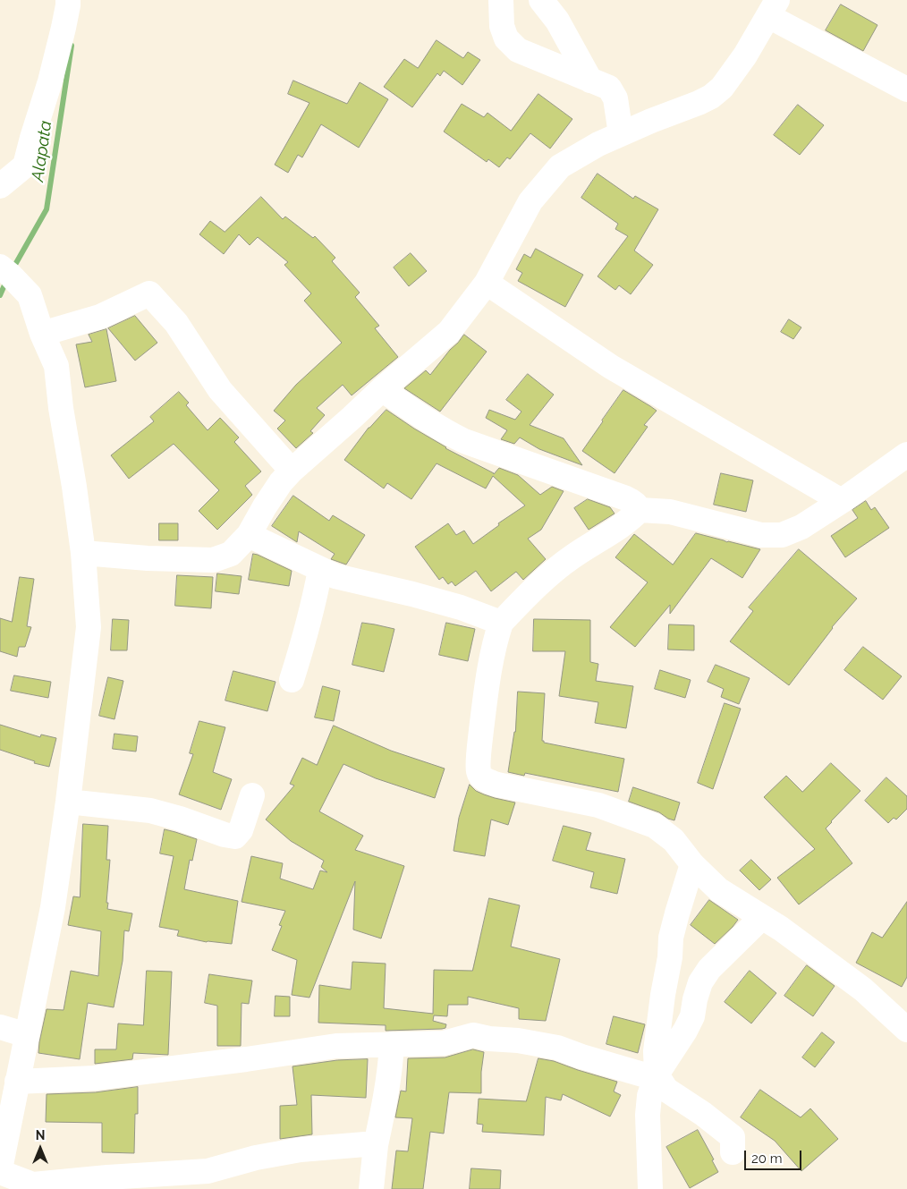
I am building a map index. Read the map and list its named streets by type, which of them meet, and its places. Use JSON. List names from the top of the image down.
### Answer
{
  "water": ["Alapata"],
  "scale_bar": "20 m",
  "north": "top"
}
